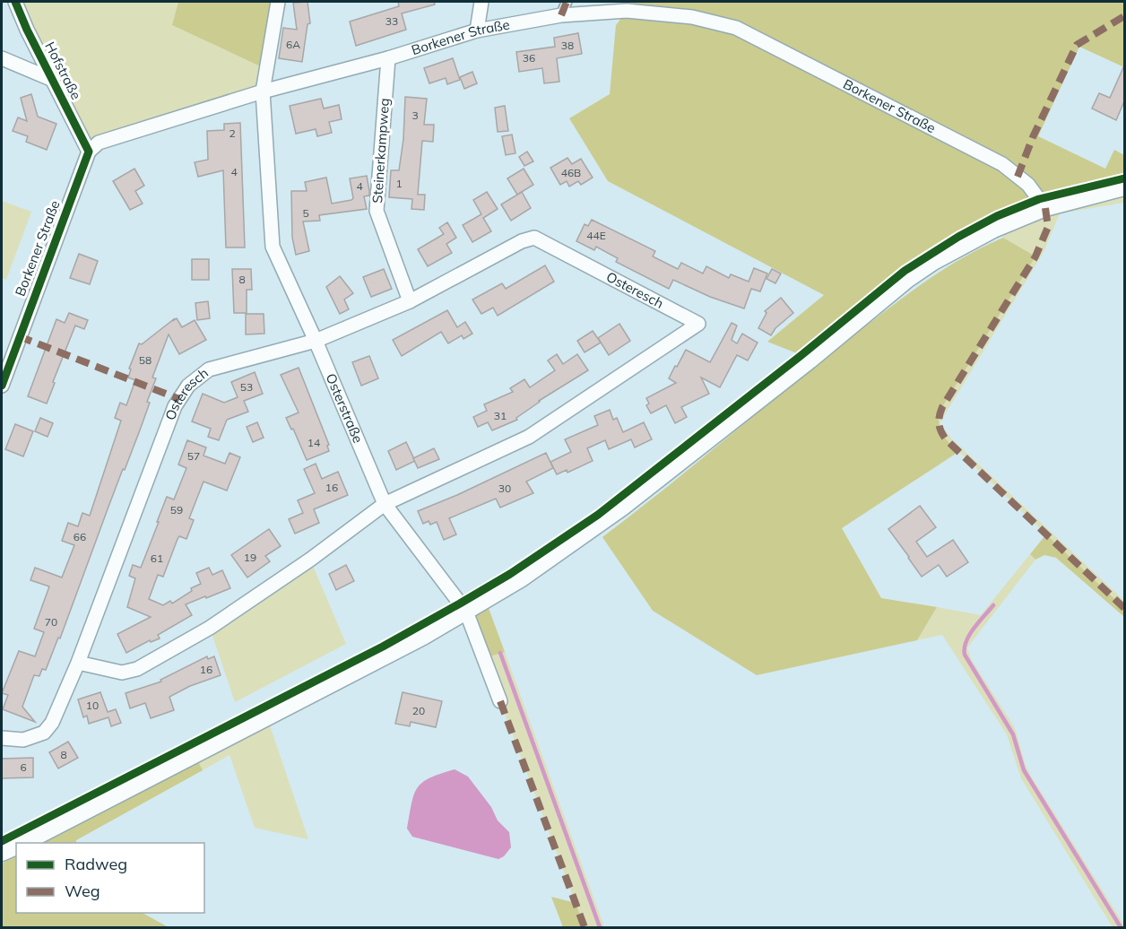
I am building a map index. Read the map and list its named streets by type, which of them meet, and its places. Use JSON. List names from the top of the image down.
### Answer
{
  "streets": {
    "street": [
      "Borkener Straße",
      "Hofstraße",
      "Steinerkampweg",
      "Osteresch",
      "Osterstraße"
    ]
  },
  "crossings": [
    ["Borkener Straße", "Hofstraße"],
    ["Borkener Straße", "Steinerkampweg"],
    ["Borkener Straße", "Osterstraße"],
    ["Steinerkampweg", "Osteresch"],
    ["Osteresch", "Osterstraße"]
  ],
  "house_numbers": [
    "33",
    "6A",
    "38",
    "36",
    "3",
    "2",
    "4",
    "46B",
    "1",
    "4",
    "5",
    "44E",
    "8",
    "58",
    "53",
    "31",
    "14",
    "57",
    "16",
    "30",
    "59",
    "66",
    "19",
    "61",
    "70",
    "16",
    "10",
    "20",
    "8",
    "6"
  ],
  "legend": ["Radweg", "Weg"]
}
